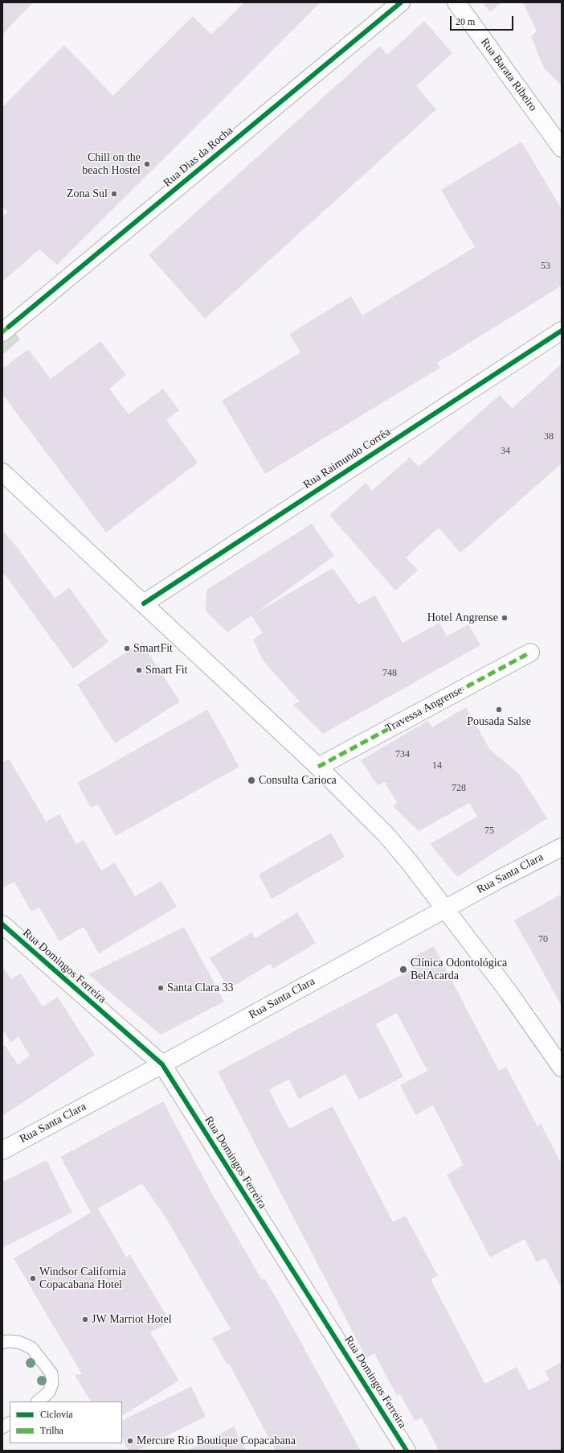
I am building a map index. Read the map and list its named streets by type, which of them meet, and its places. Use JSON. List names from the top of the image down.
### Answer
{
  "streets": {
    "street": [
      "Rua Barata Ribeiro",
      "Rua Dias da Rocha",
      "Rua Raimundo Corrêa",
      "Travessa Angrense",
      "Rua Santa Clara",
      "Rua Domingos Ferreira"
    ]
  },
  "crossings": [
    ["Rua Santa Clara", "Rua Domingos Ferreira"]
  ],
  "places": [
    "Chill on the beach Hostel",
    "Zona Sul",
    "Hotel Angrense",
    "SmartFit",
    "Smart Fit",
    "Pousada Salse",
    "Consulta Carioca",
    "Clínica Odontológica BelAcarda",
    "Santa Clara 33",
    "Windsor California Copacabana Hotel",
    "JW Marriot Hotel",
    "Mercure Rio Boutique Copacabana"
  ],
  "house_numbers": [
    "53",
    "38",
    "34",
    "748",
    "734",
    "14",
    "728",
    "75",
    "70"
  ],
  "legend": ["Ciclovia", "Trilha"],
  "scale_bar": "20 m"
}
